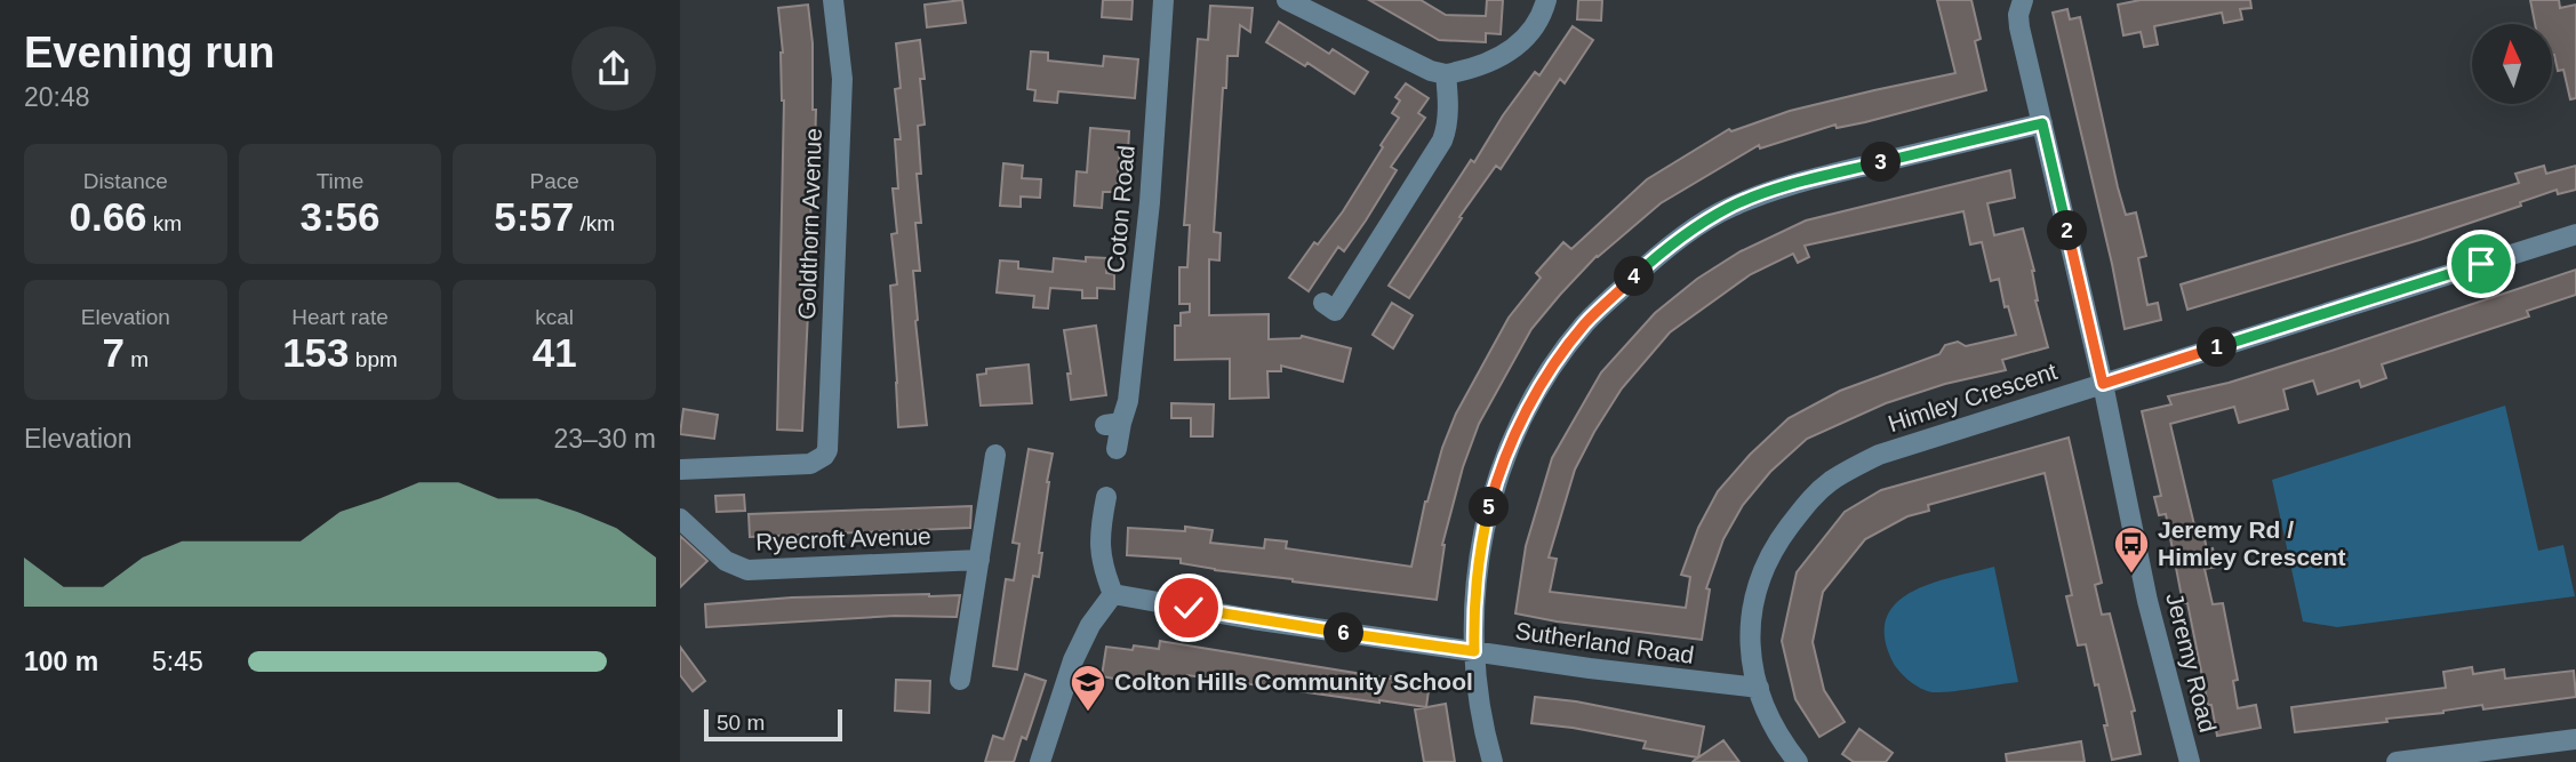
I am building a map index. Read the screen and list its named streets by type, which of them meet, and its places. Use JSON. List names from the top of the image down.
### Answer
{
  "streets": {
    "street": [
      "Coton Road",
      "Goldthorn Avenue",
      "Himley Crescent",
      "Ryecroft Avenue",
      "Sutherland Road",
      "Jeremy Road"
    ]
  },
  "crossings": [
    ["Himley Crescent", "Sutherland Road"],
    ["Himley Crescent", "Jeremy Road"]
  ],
  "places": {
    "bus stop": ["Jeremy Rd / Himley Crescent"],
    "school or university": ["Colton Hills Community School"]
  },
  "scale_bar": "50 m",
  "north": "top",
  "page": {
    "heading": ["Evening run", "20:48"],
    "stats": [
      ["Distance", "0.66 km"],
      ["Time", "3:56"],
      ["Pace", "5:57 /km"],
      ["Elevation", "7 m"],
      ["Heart rate", "153 bpm"],
      ["kcal", "41"]
    ],
    "pins": [
      "3",
      "2",
      "4",
      "1",
      "5",
      "6"
    ],
    "chart": ["Elevation", "23–30 m"],
    "list": [
      {
        "name": "100 m",
        "note": "5:45"
      }
    ],
    "scale": "50 m"
  }
}
